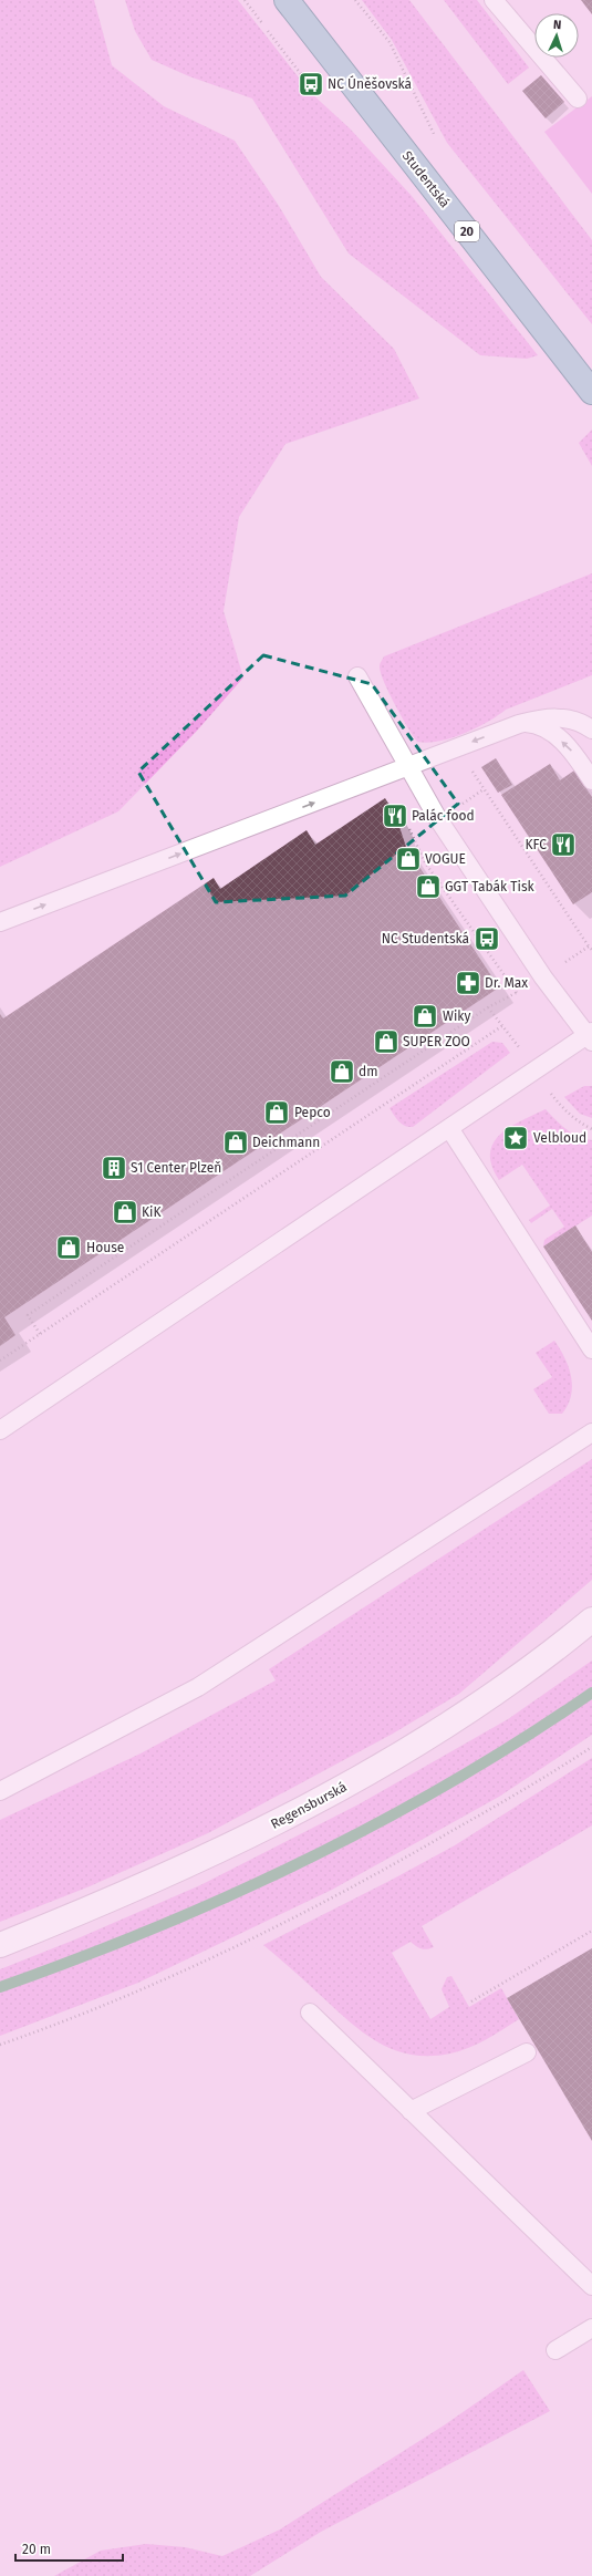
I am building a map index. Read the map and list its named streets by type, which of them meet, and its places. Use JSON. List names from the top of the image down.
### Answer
{
  "streets": {
    "main road": ["Studentská", "20", "Regensburská"]
  },
  "places": {
    "bus stop": ["NC Úněšovská", "NC Studentská"],
    "restaurant": ["Palác food", "KFC"],
    "shop": [
      "VOGUE",
      "GGT Tabák Tisk",
      "Wiky",
      "SUPER ZOO",
      "dm",
      "Pepco",
      "Deichmann",
      "KiK",
      "House"
    ],
    "pharmacy": ["Dr. Max"],
    "place": ["Velbloud"],
    "building": ["S1 Center Plzeň"]
  },
  "scale_bar": "20 m",
  "north": "top"
}
